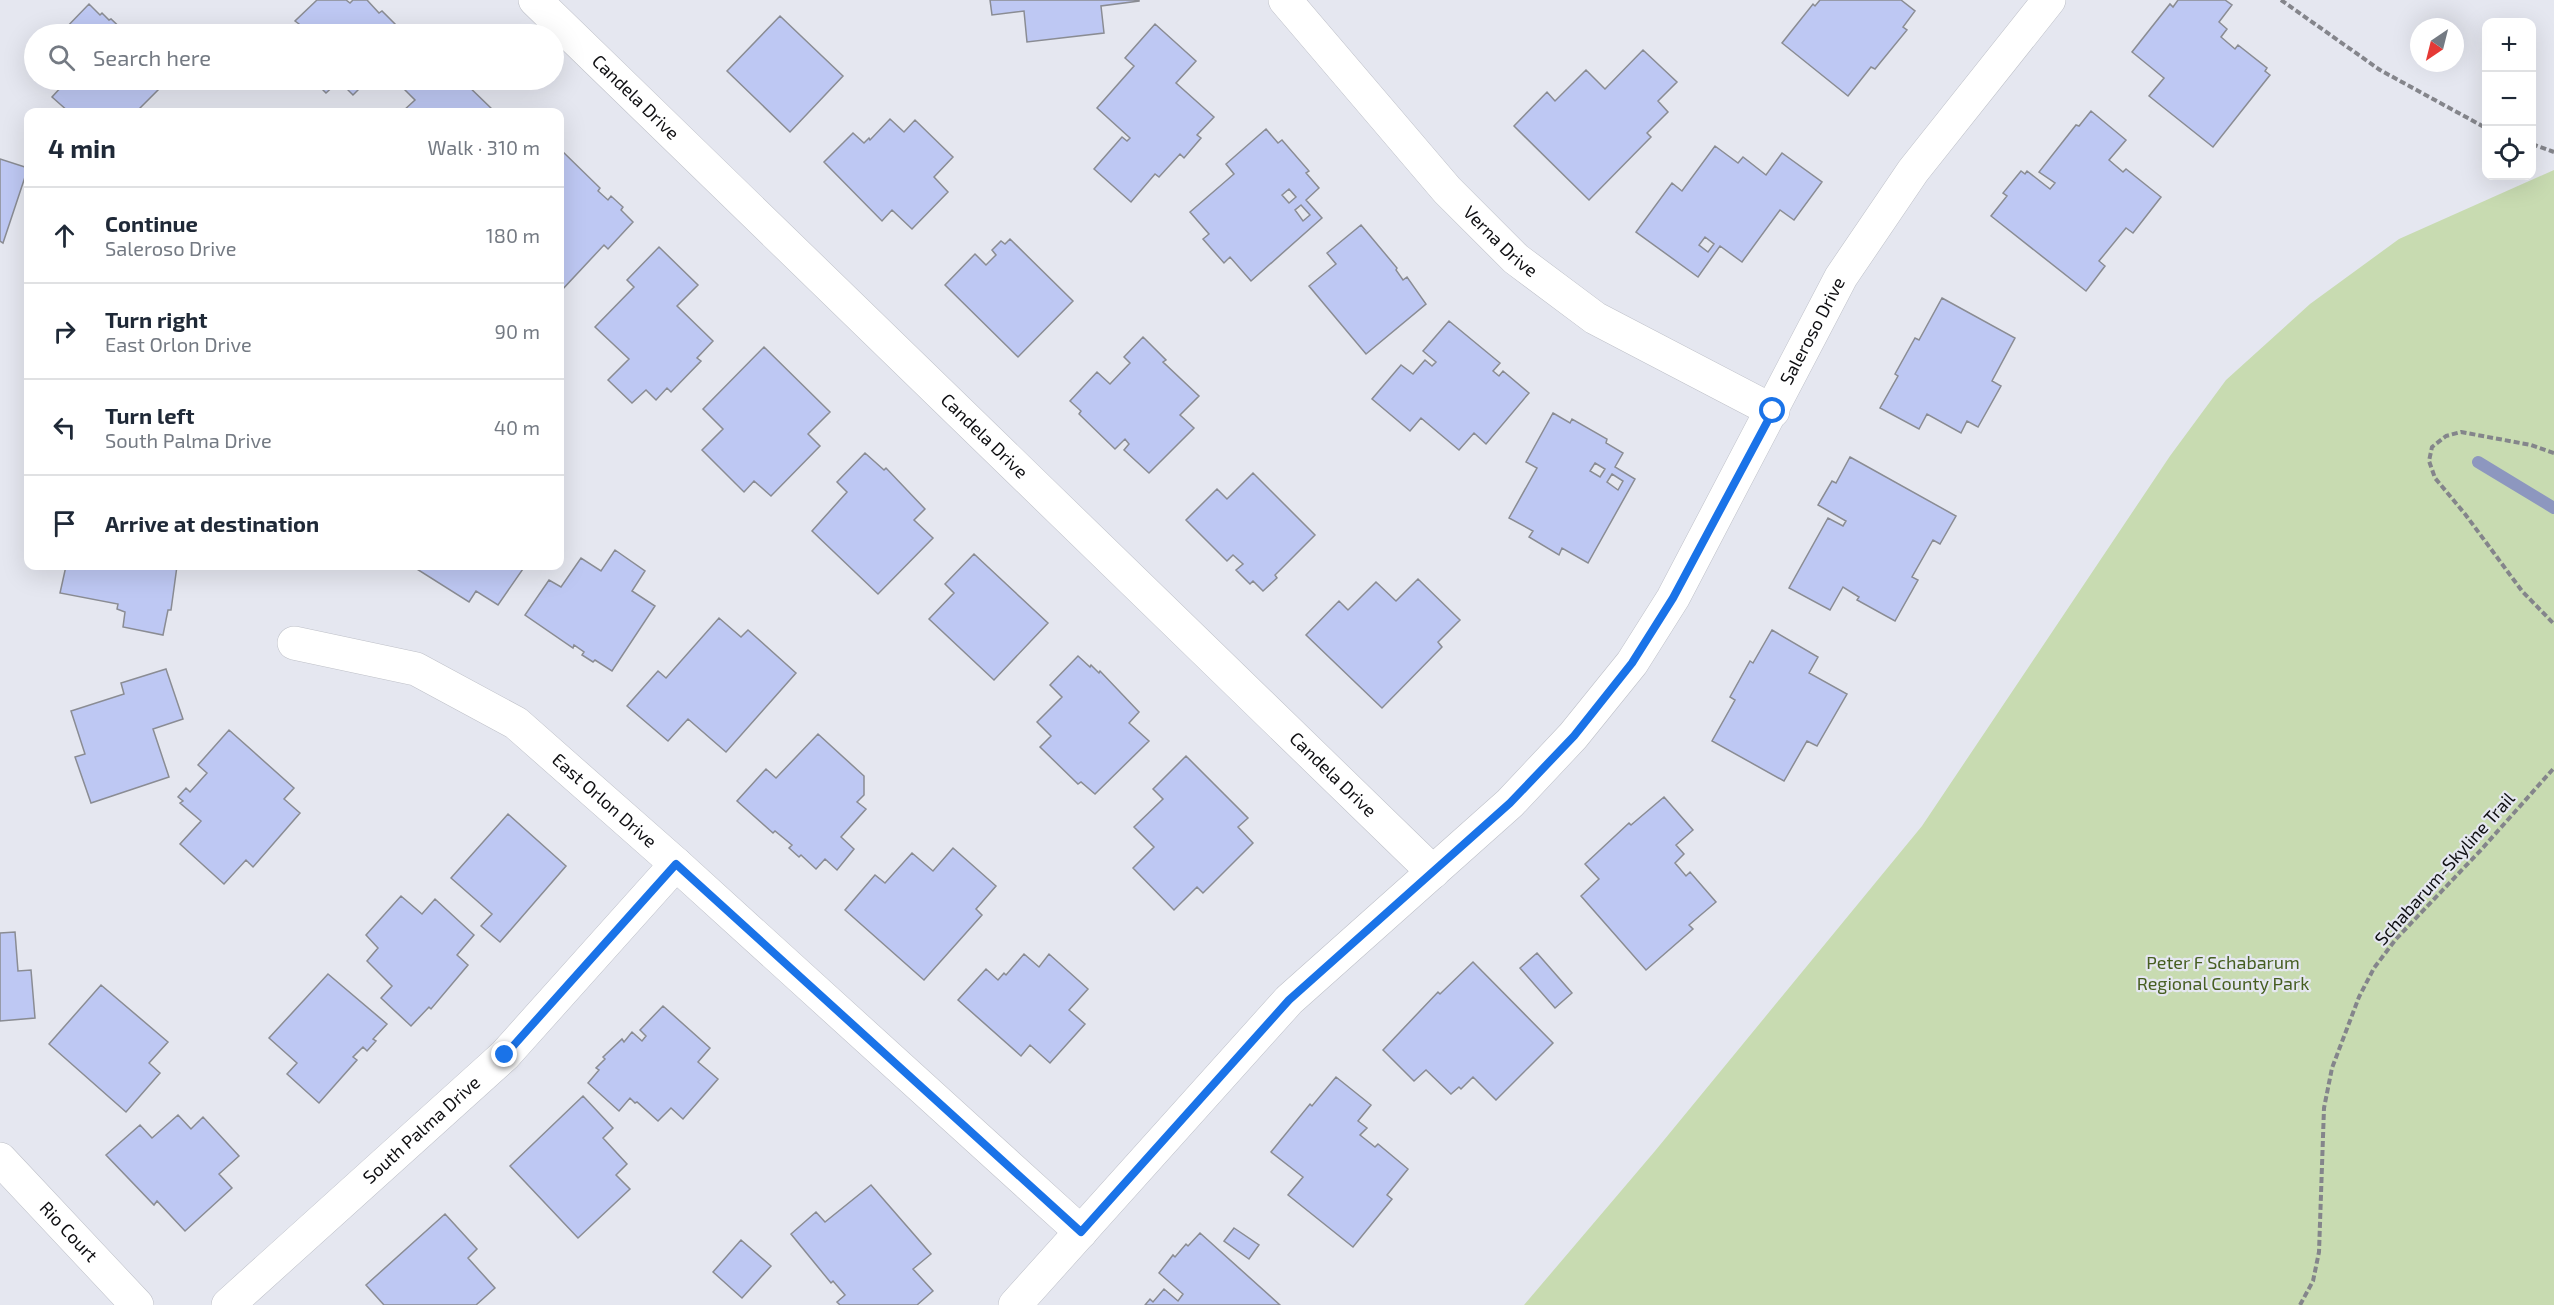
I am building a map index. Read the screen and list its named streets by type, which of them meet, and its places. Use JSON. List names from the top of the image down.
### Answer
{
  "streets": {
    "street": [
      "Candela Drive",
      "Verna Drive",
      "Saleroso Drive",
      "East Orlon Drive",
      "South Palma Drive",
      "Rio Court"
    ],
    "path": ["Schabarum-Skyline Trail"]
  },
  "crossings": [
    ["Candela Drive", "Saleroso Drive"],
    ["Verna Drive", "Saleroso Drive"],
    ["Saleroso Drive", "East Orlon Drive"],
    ["East Orlon Drive", "South Palma Drive"]
  ],
  "parks": ["Peter F Schabarum Regional County Park"],
  "north": "bottom left",
  "page": {
    "map_buttons": ["+", "−"],
    "search": "Search here",
    "heading": ["4 min", "Walk · 310 m"],
    "list": [
      ["Continue", "Saleroso Drive", "180 m"],
      ["Turn right", "East Orlon Drive", "90 m"],
      ["Turn left", "South Palma Drive", "40 m"],
      "Arrive at destination"
    ]
  }
}
